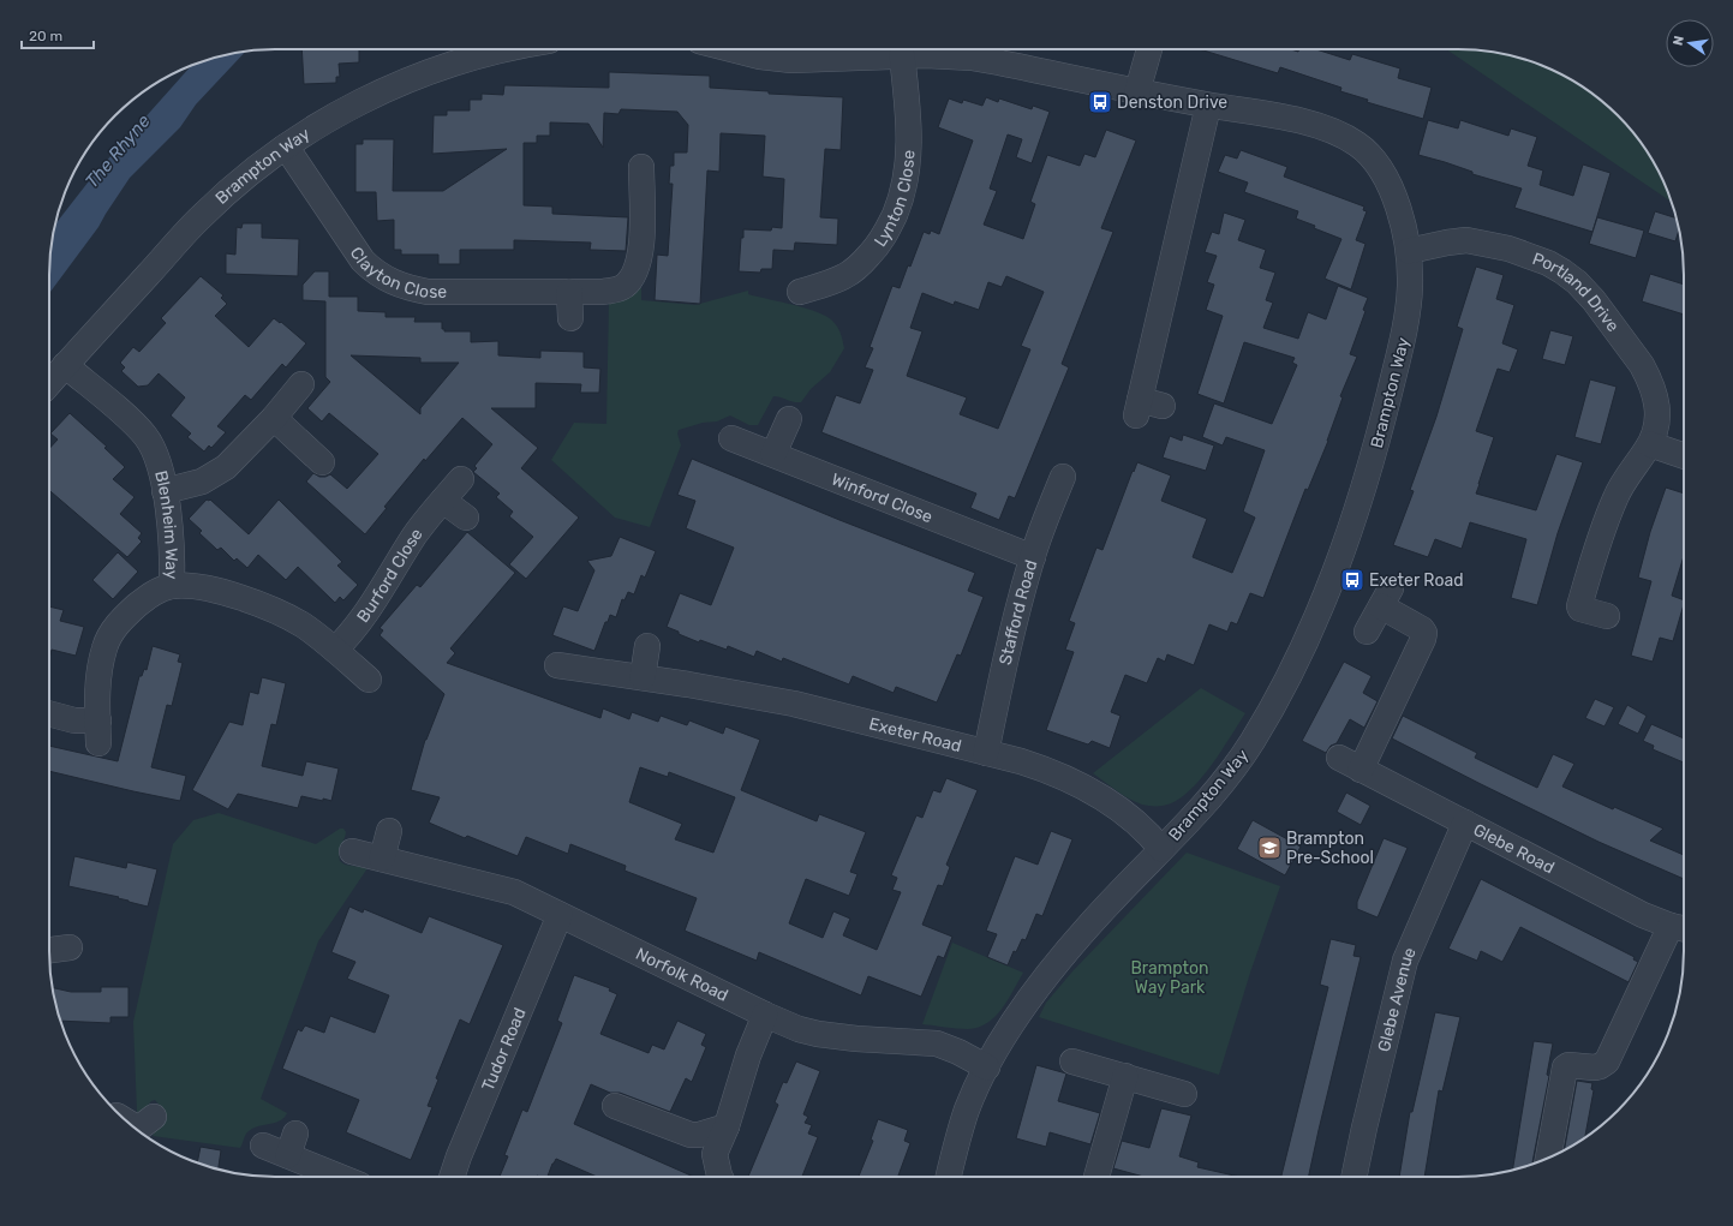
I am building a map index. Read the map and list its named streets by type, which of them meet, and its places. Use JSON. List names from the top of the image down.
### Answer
{
  "streets": {
    "street": [
      "Brampton Way",
      "Lynton Close",
      "Clayton Close",
      "Portland Drive",
      "Winford Close",
      "Blenheim Way",
      "Burford Close",
      "Stafford Road",
      "Exeter Road",
      "Glebe Road",
      "Norfolk Road",
      "Glebe Avenue",
      "Tudor Road"
    ]
  },
  "crossings": [
    ["Brampton Way", "Lynton Close"],
    ["Brampton Way", "Clayton Close"],
    ["Brampton Way", "Portland Drive"],
    ["Brampton Way", "Blenheim Way"],
    ["Brampton Way", "Exeter Road"],
    ["Brampton Way", "Norfolk Road"],
    ["Winford Close", "Stafford Road"],
    ["Stafford Road", "Exeter Road"],
    ["Glebe Road", "Glebe Avenue"],
    ["Norfolk Road", "Tudor Road"]
  ],
  "water": ["The Rhyne"],
  "parks": ["Brampton Way Park"],
  "places": {
    "bus stop": ["Denston Drive", "Exeter Road"],
    "school or university": ["Brampton Pre-School"]
  },
  "scale_bar": "20 m",
  "north": "left"
}
